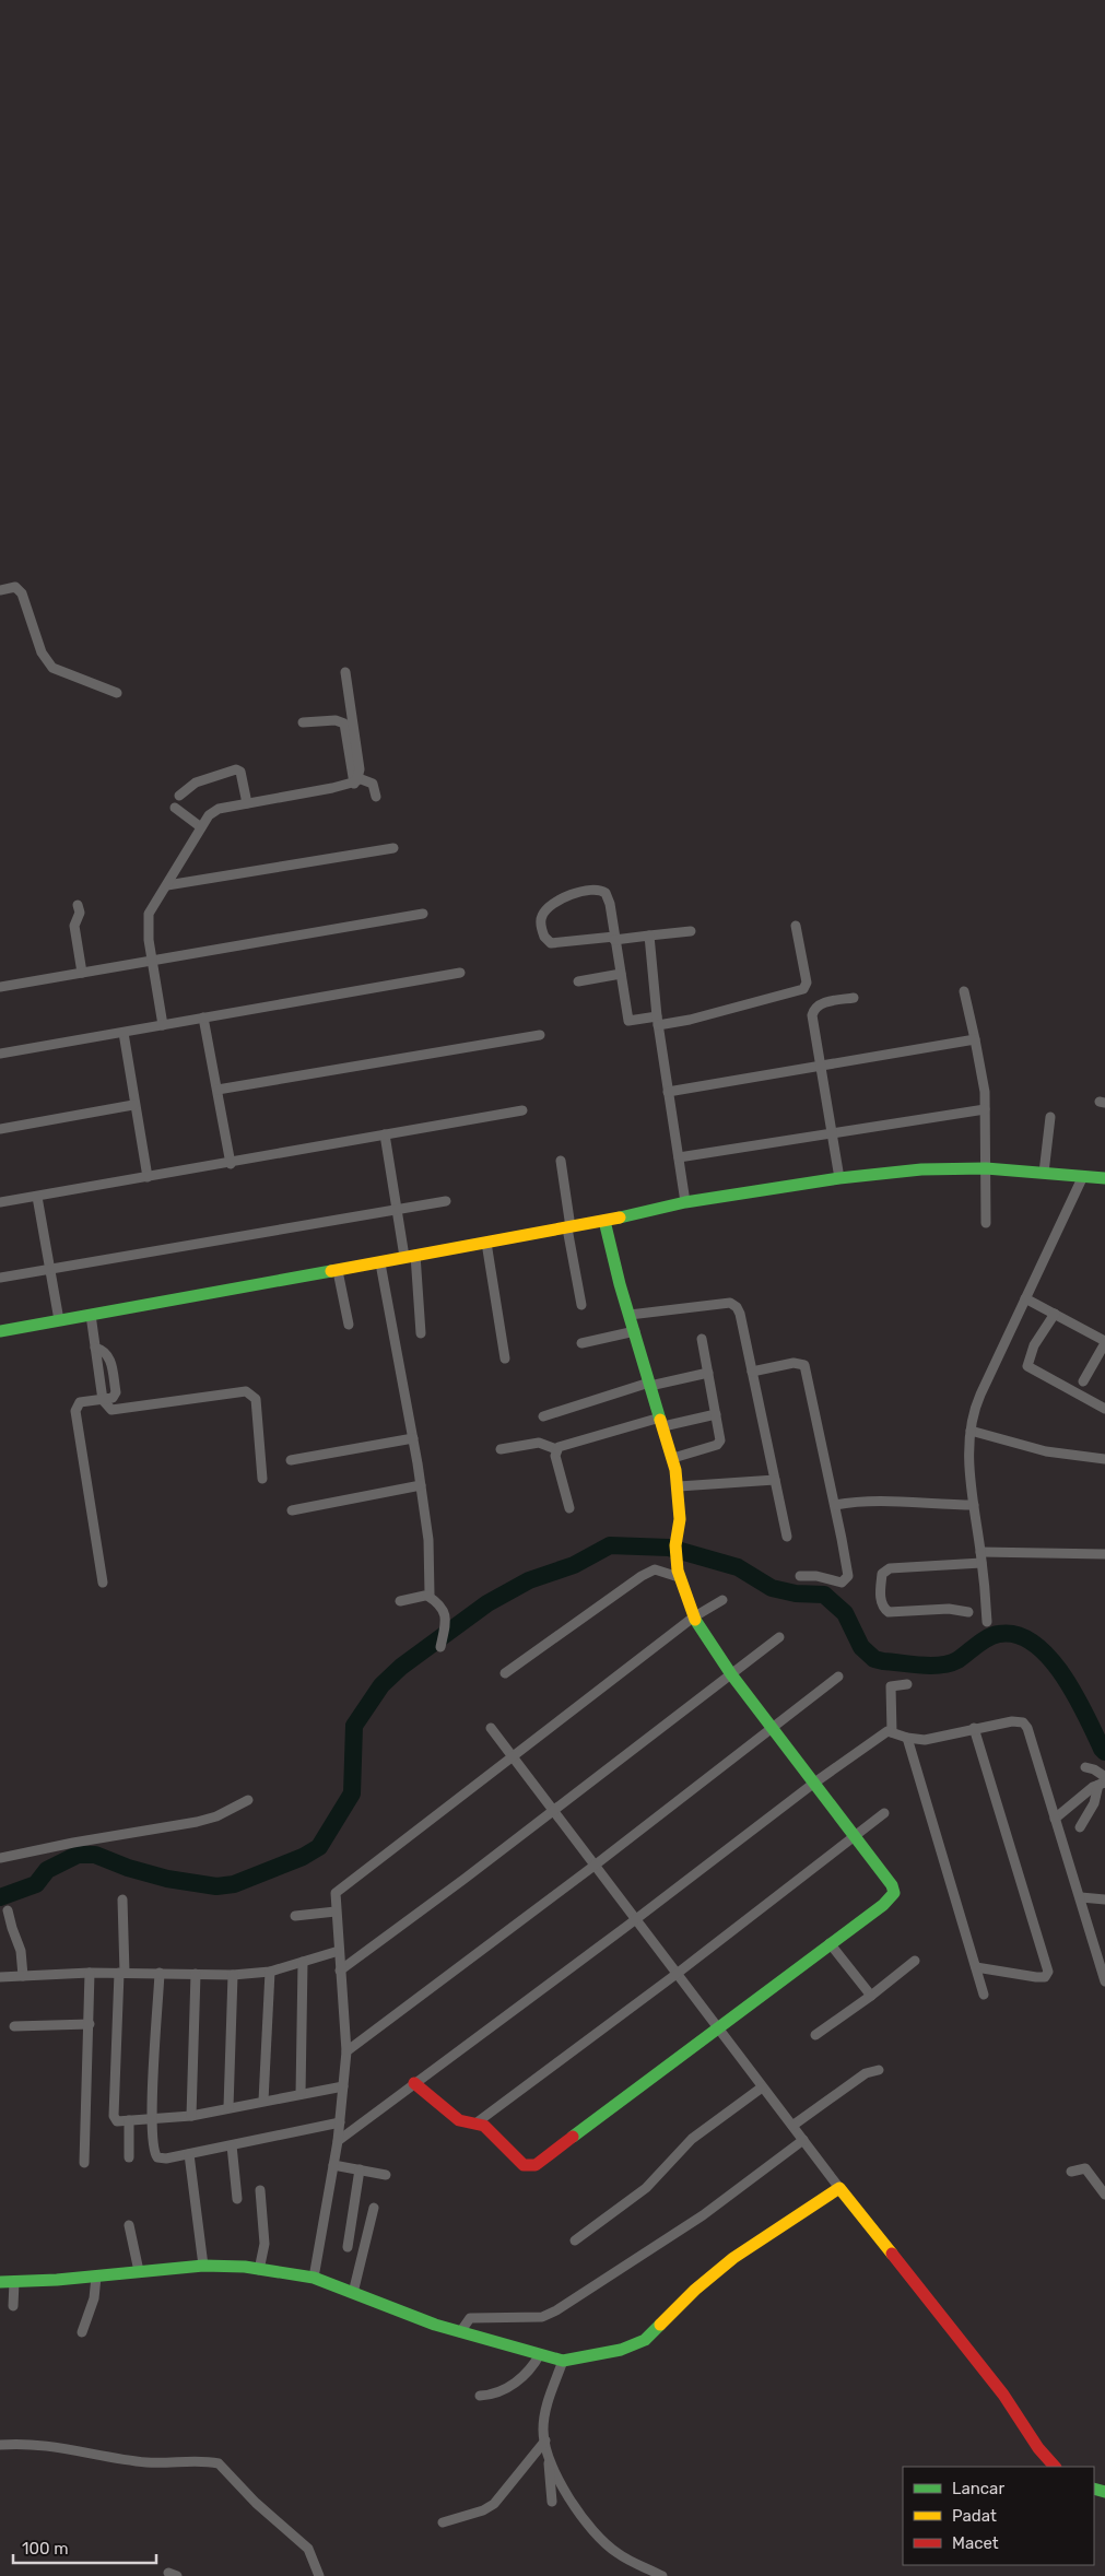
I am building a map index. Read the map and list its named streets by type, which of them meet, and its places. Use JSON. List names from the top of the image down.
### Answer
{
  "legend": ["Lancar", "Padat", "Macet"],
  "scale_bar": "100 m"
}
